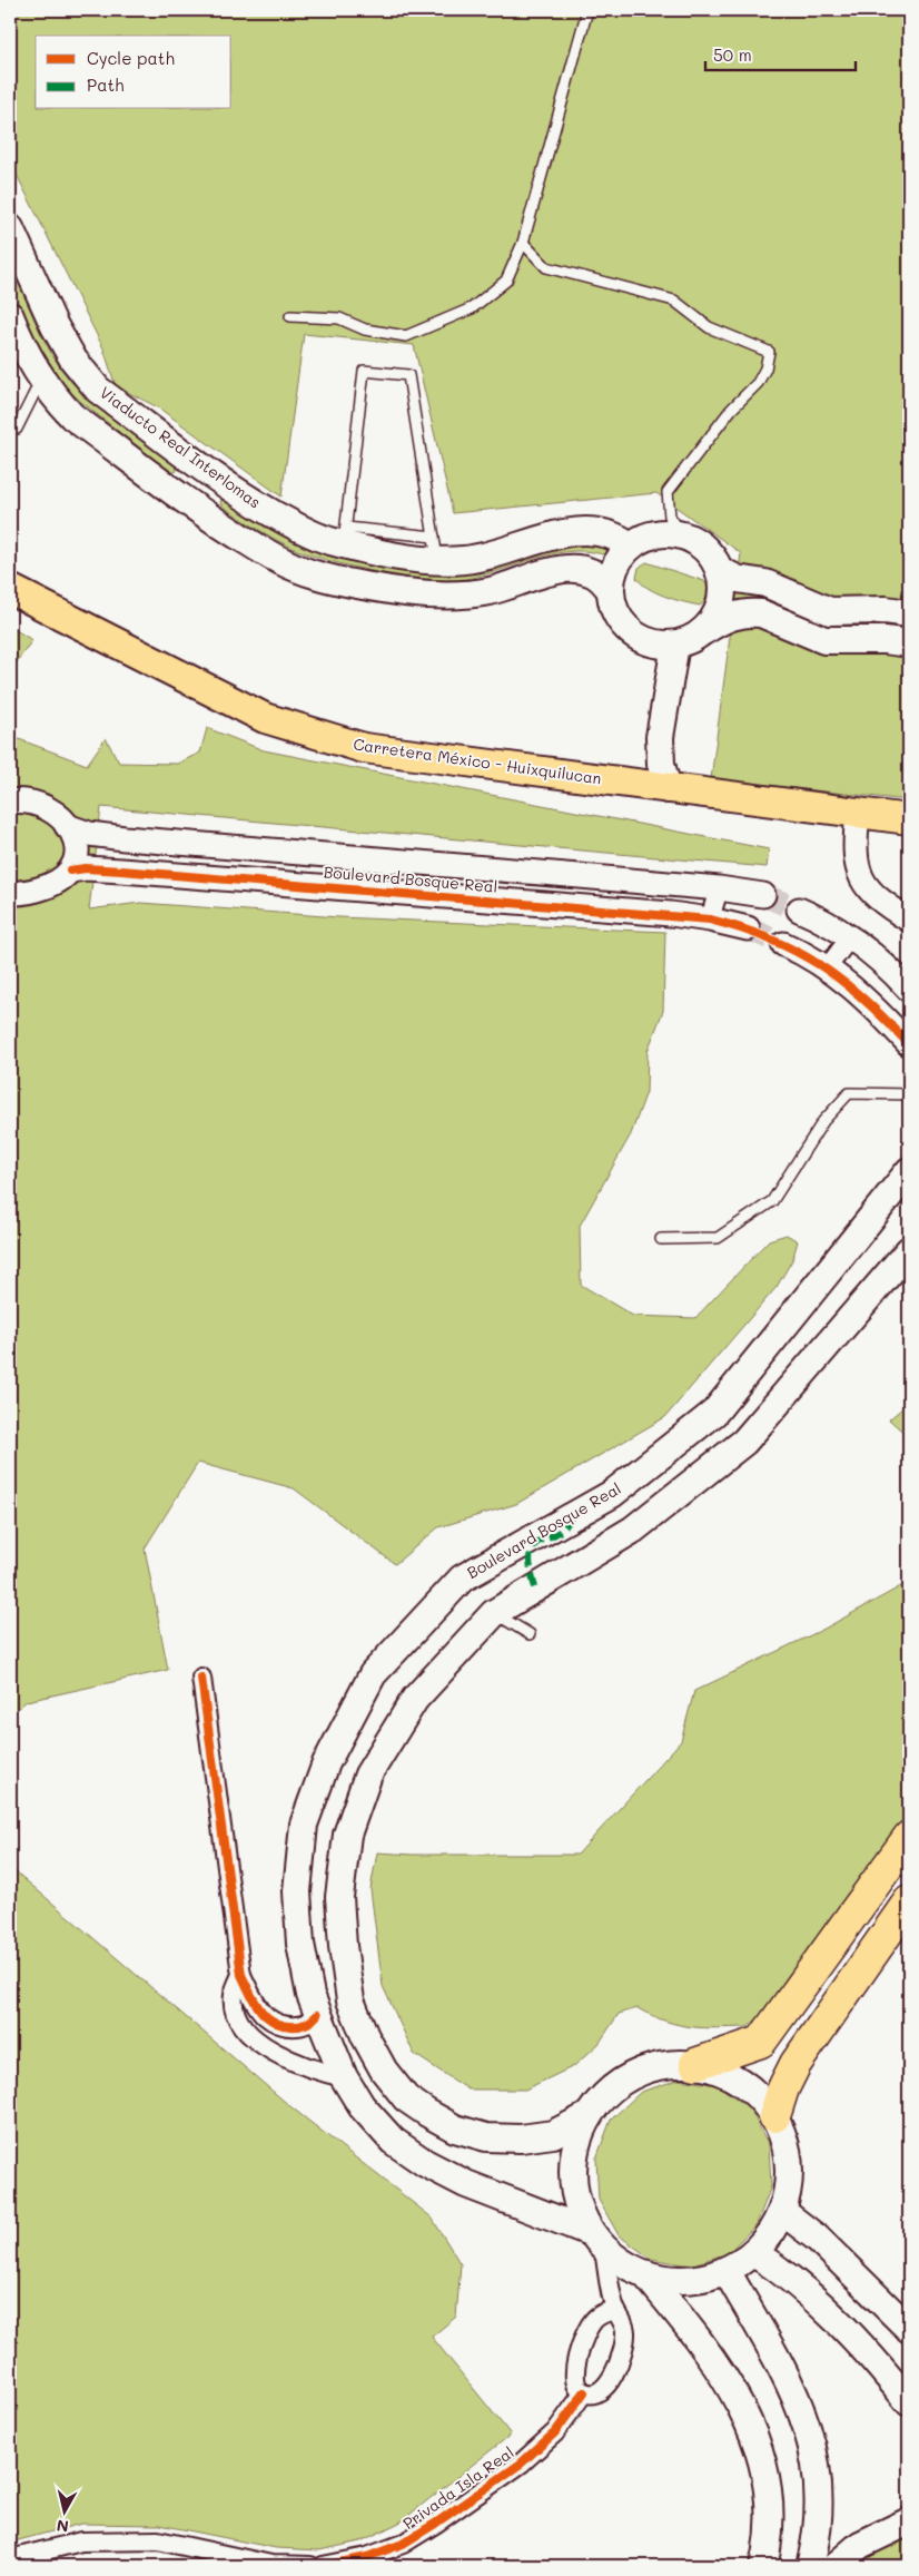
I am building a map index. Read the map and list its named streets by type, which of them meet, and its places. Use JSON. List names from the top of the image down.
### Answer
{
  "streets": {
    "main road": ["Viaducto Real Interlomas", "Carretera México - Huixquilucan", "Boulevard Bosque Real"],
    "street": ["Privada Isla Real"]
  },
  "legend": ["Cycle path", "Path"],
  "scale_bar": "50 m",
  "north": "bottom"
}
